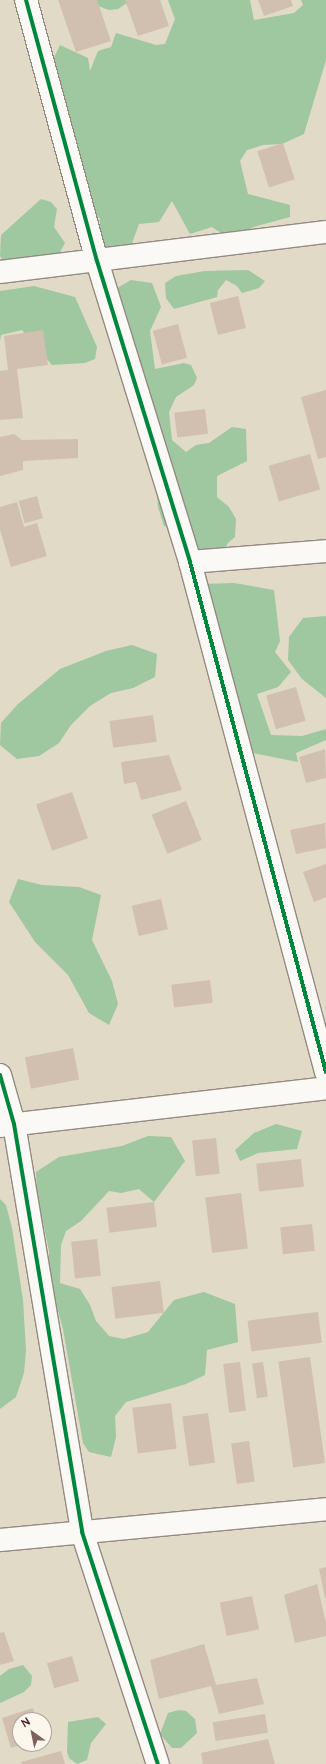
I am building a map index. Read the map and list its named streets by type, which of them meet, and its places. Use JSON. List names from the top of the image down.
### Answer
{
  "north": "top left"
}
